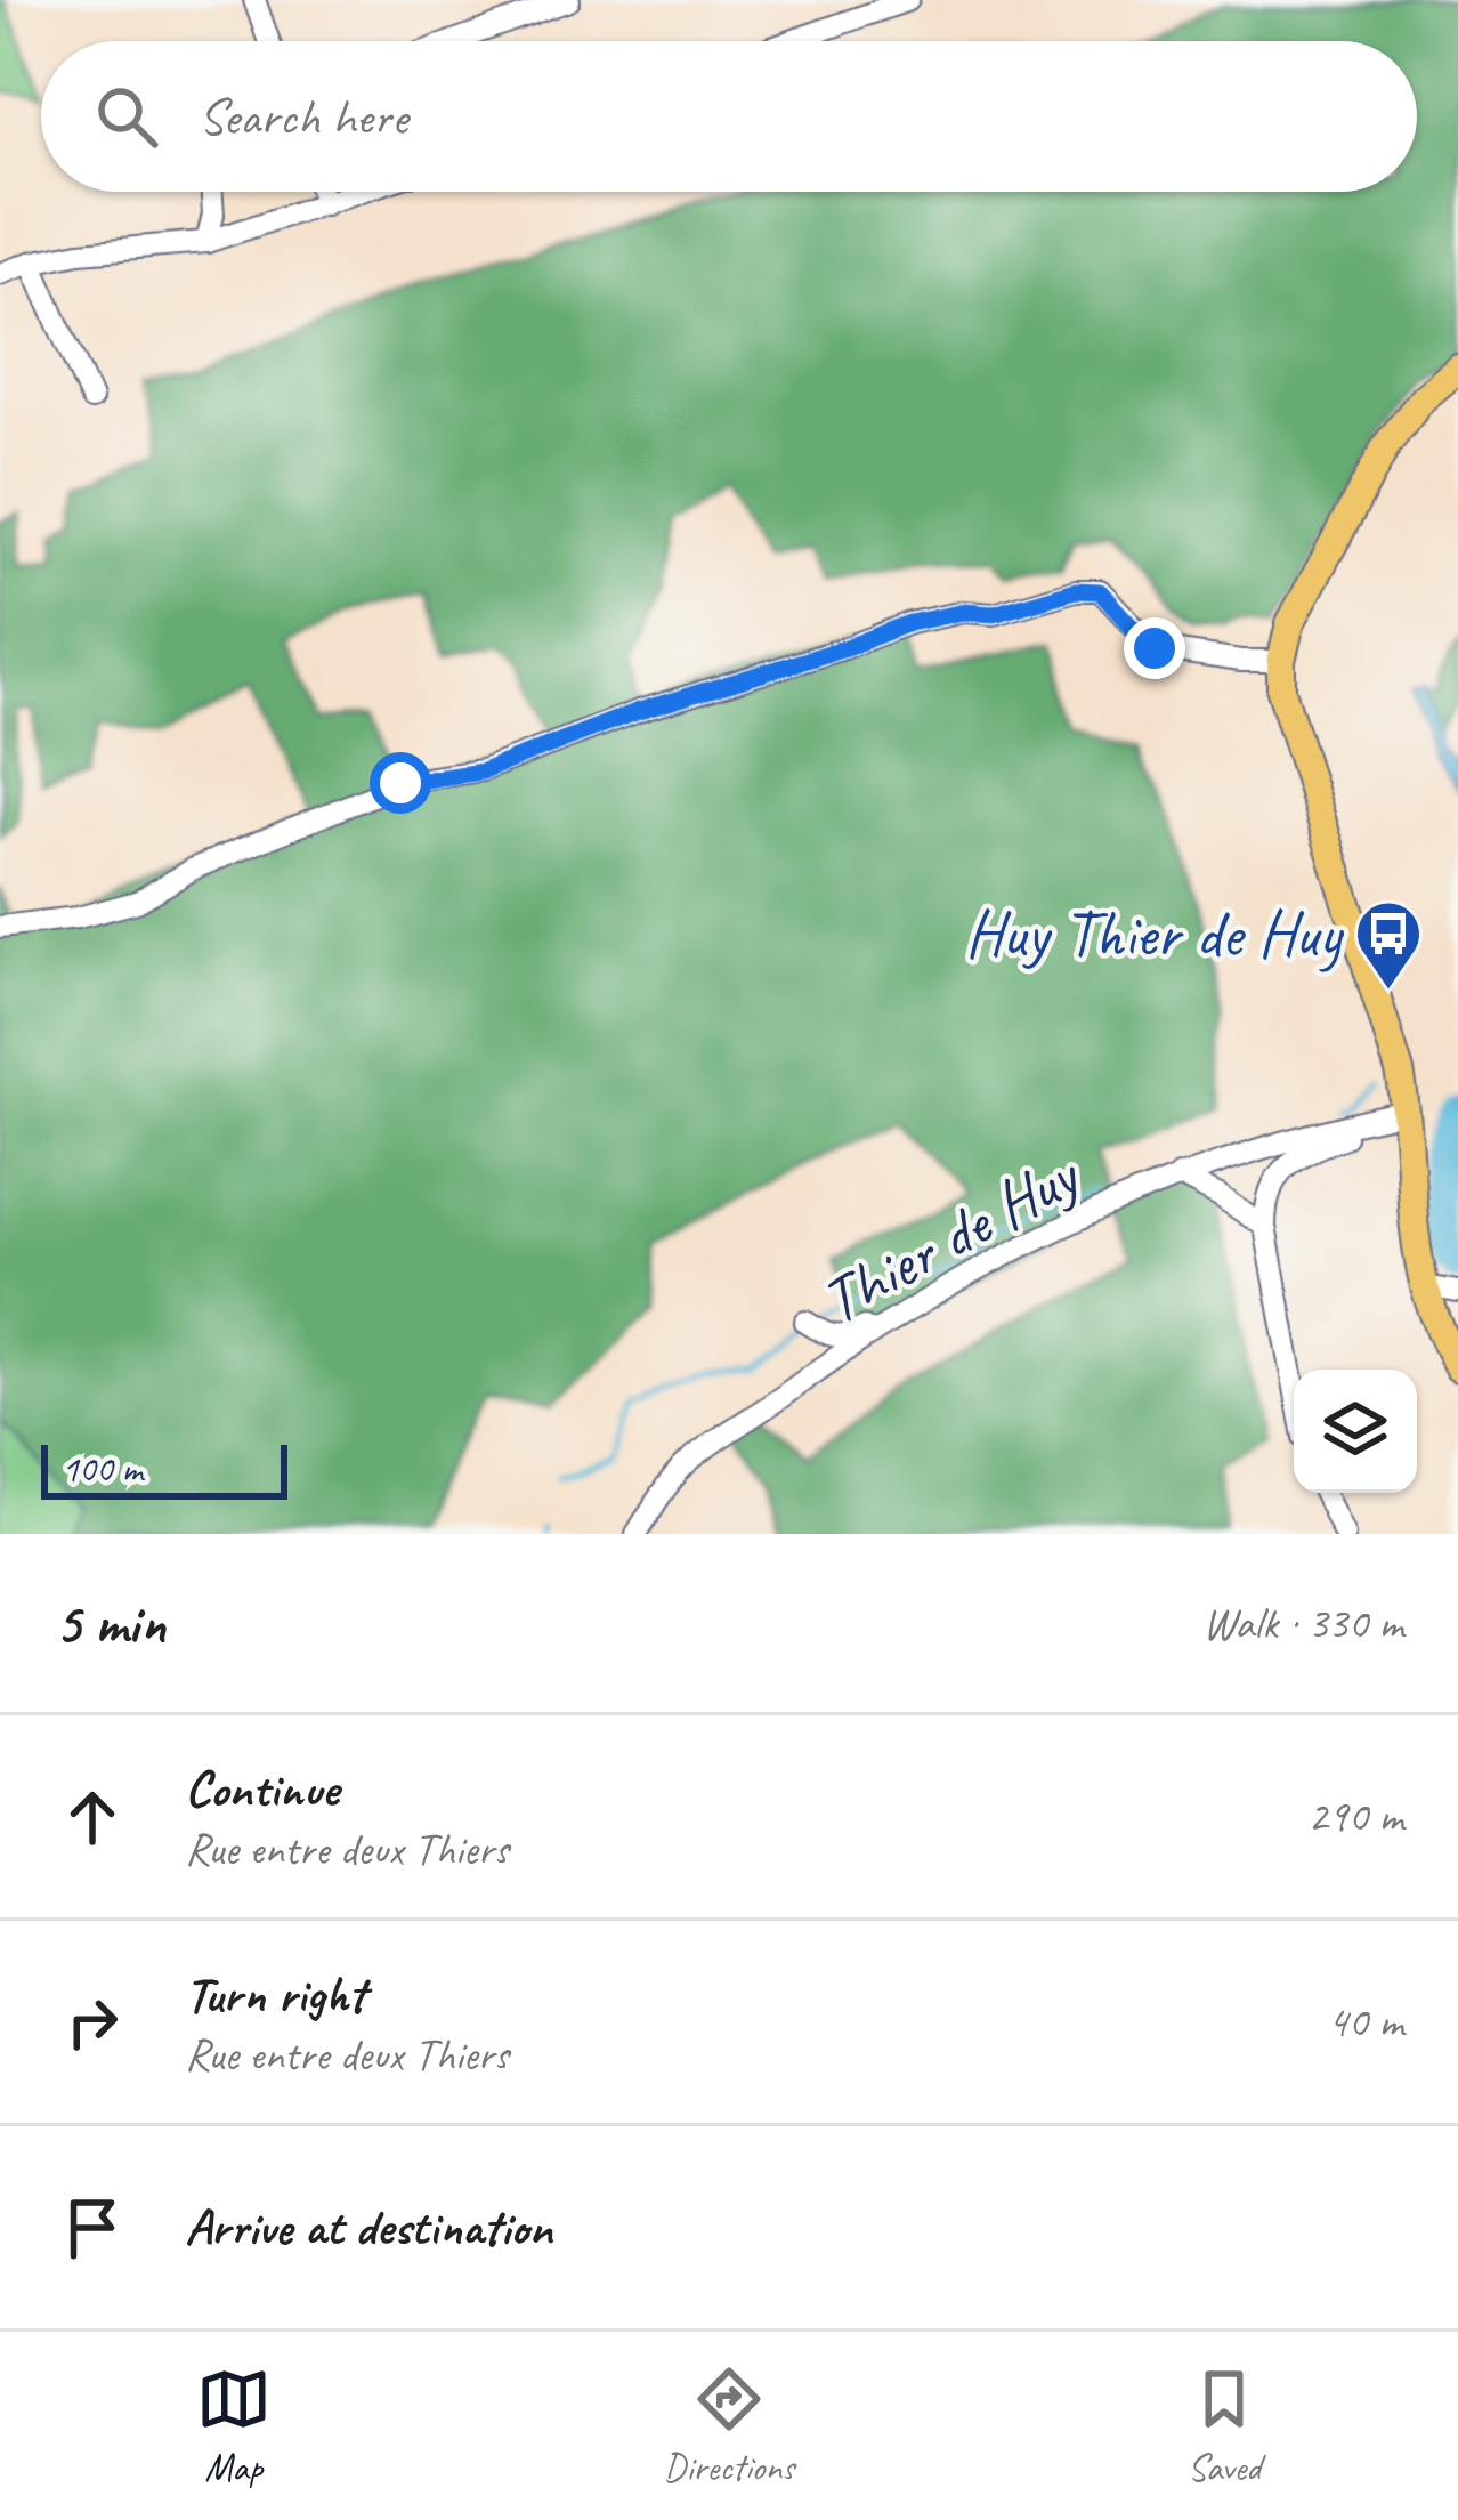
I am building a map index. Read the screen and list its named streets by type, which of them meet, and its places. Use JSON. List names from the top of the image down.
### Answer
{
  "streets": {
    "street": ["Thier de Huy"]
  },
  "places": {
    "bus stop": ["Huy Thier de Huy"]
  },
  "scale_bar": "100 m",
  "page": {
    "search": "Search here",
    "scale": "100 m",
    "heading": ["5 min", "Walk · 330 m"],
    "list": [
      ["Continue", "Rue entre deux Thiers", "290 m"],
      ["Turn right", "Rue entre deux Thiers", "40 m"],
      "Arrive at destination"
    ],
    "nav": ["Map", "Directions", "Saved"]
  }
}
